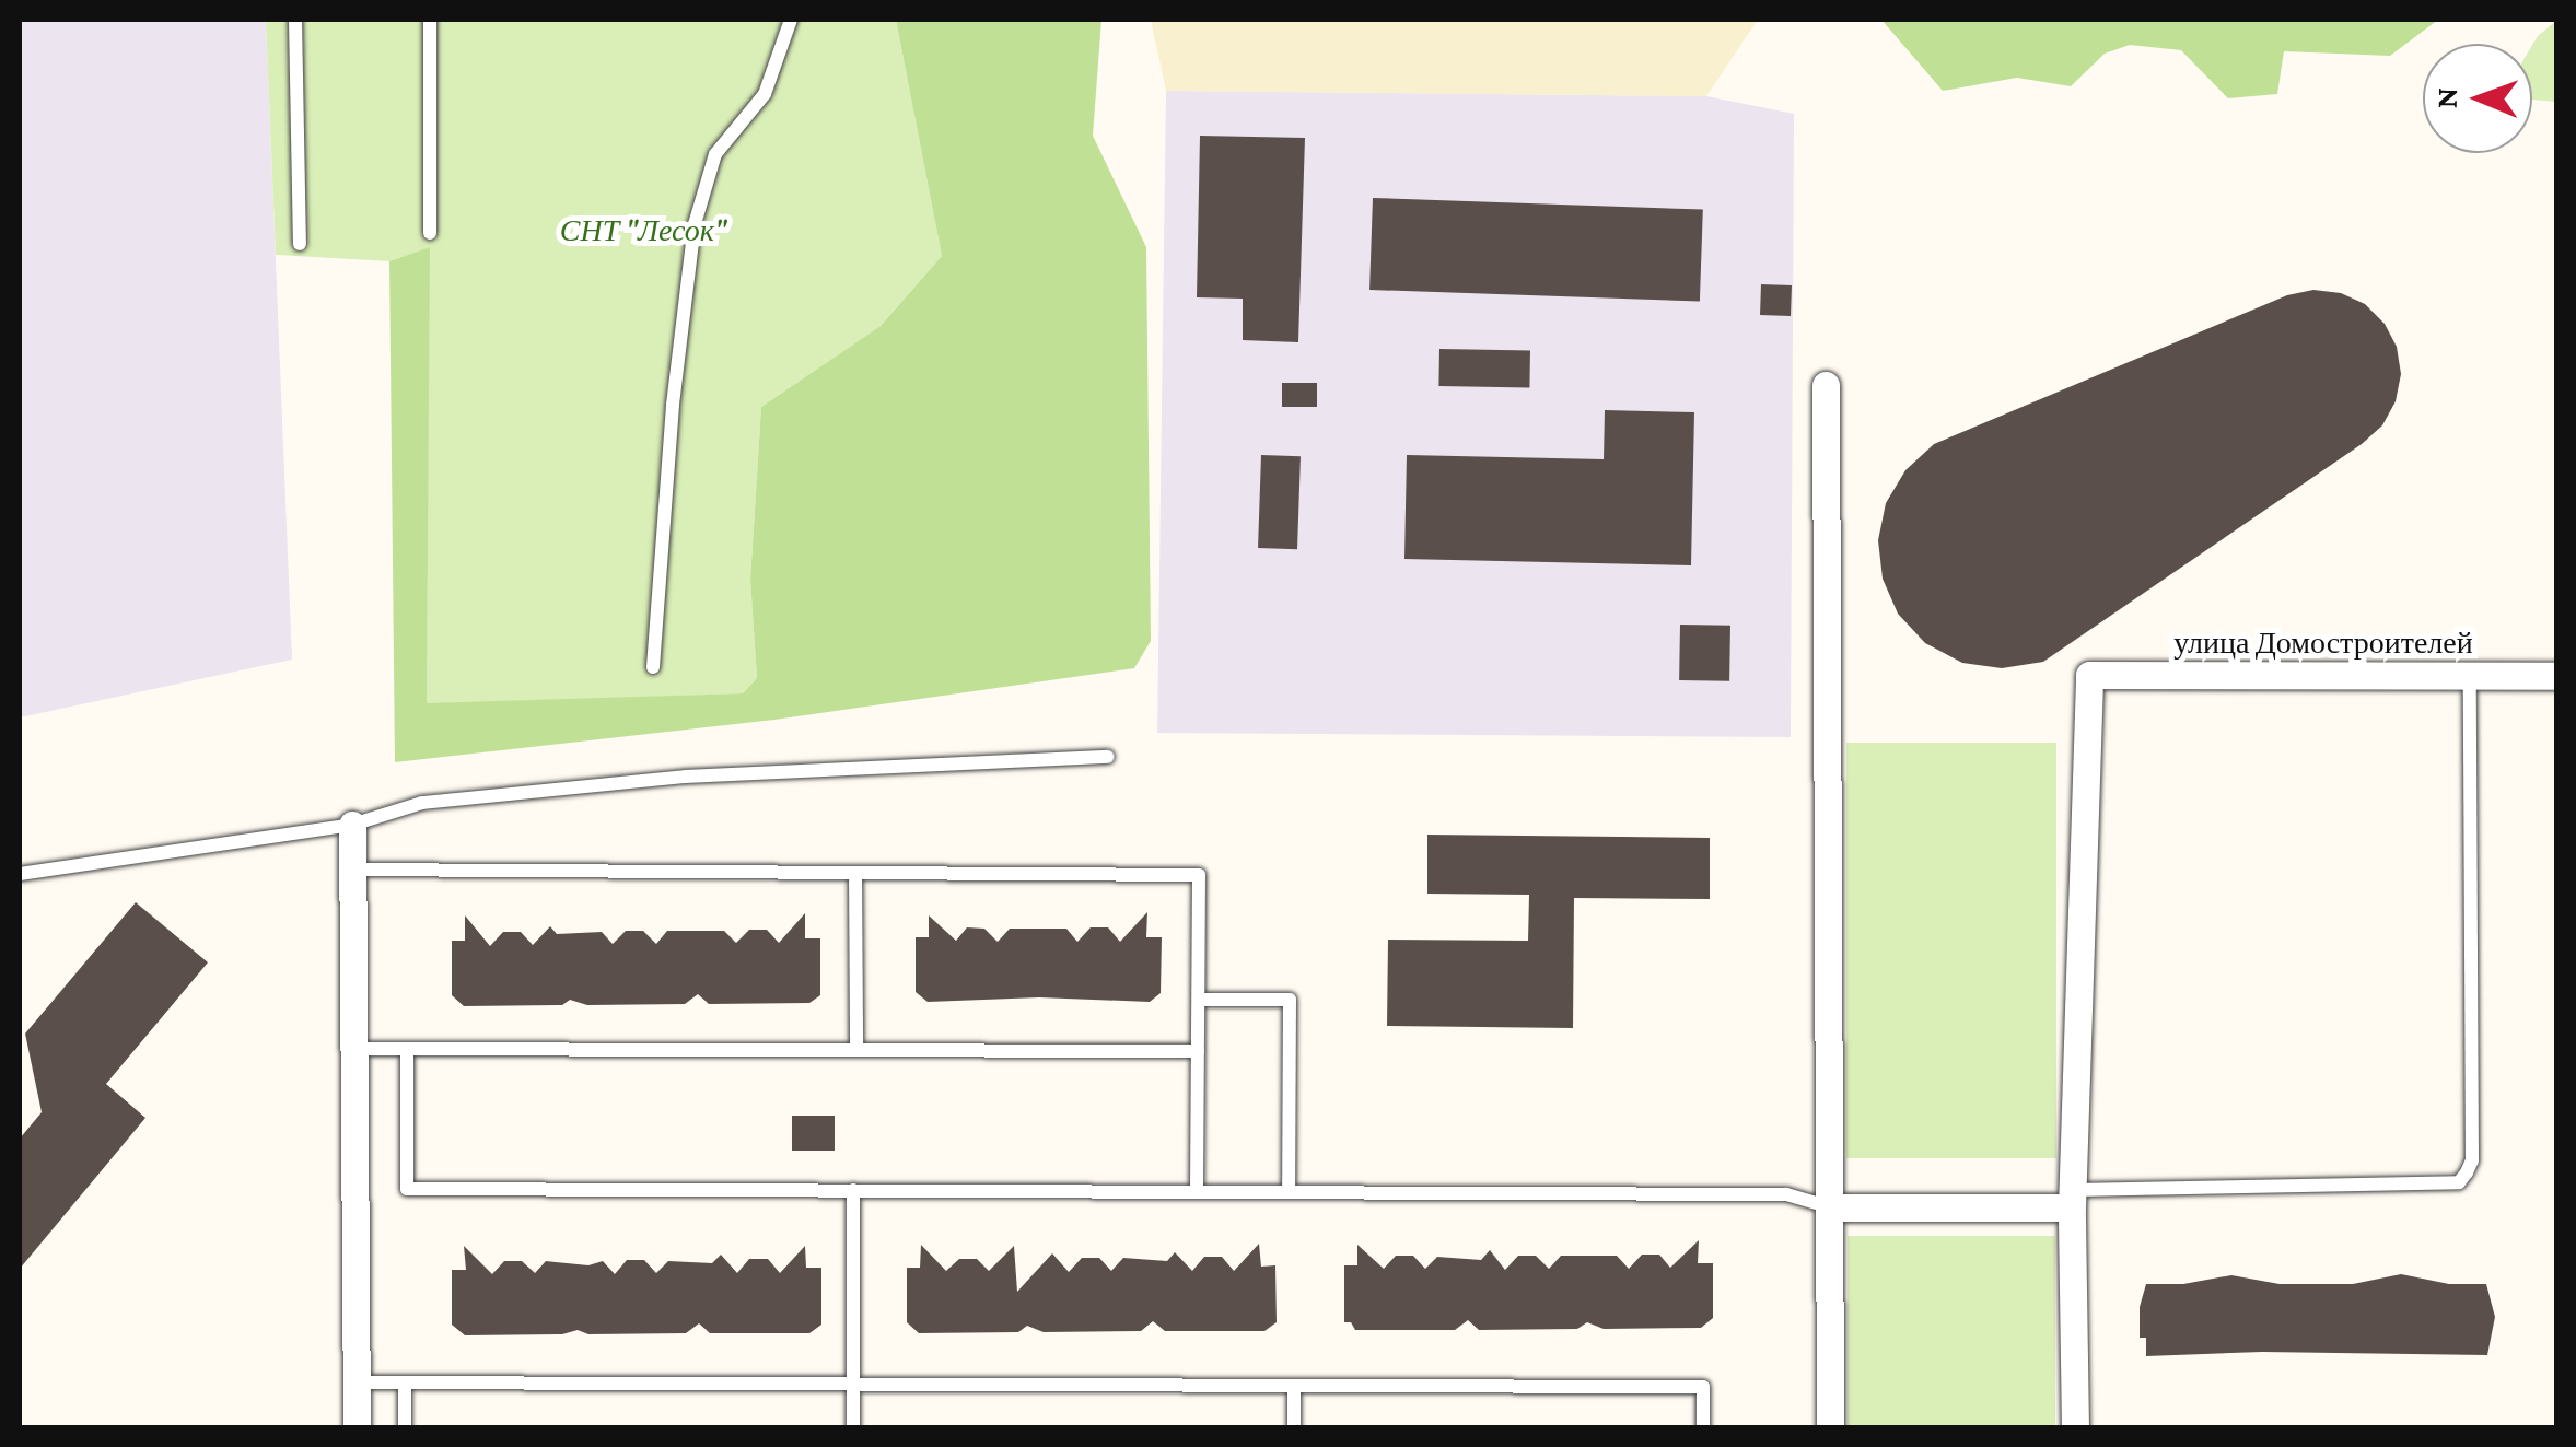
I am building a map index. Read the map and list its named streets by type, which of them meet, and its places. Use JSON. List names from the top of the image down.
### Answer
{
  "streets": {
    "street": ["улица Домостроителей"]
  },
  "parks": ["СНТ \"Лесок\""],
  "north": "left"
}
